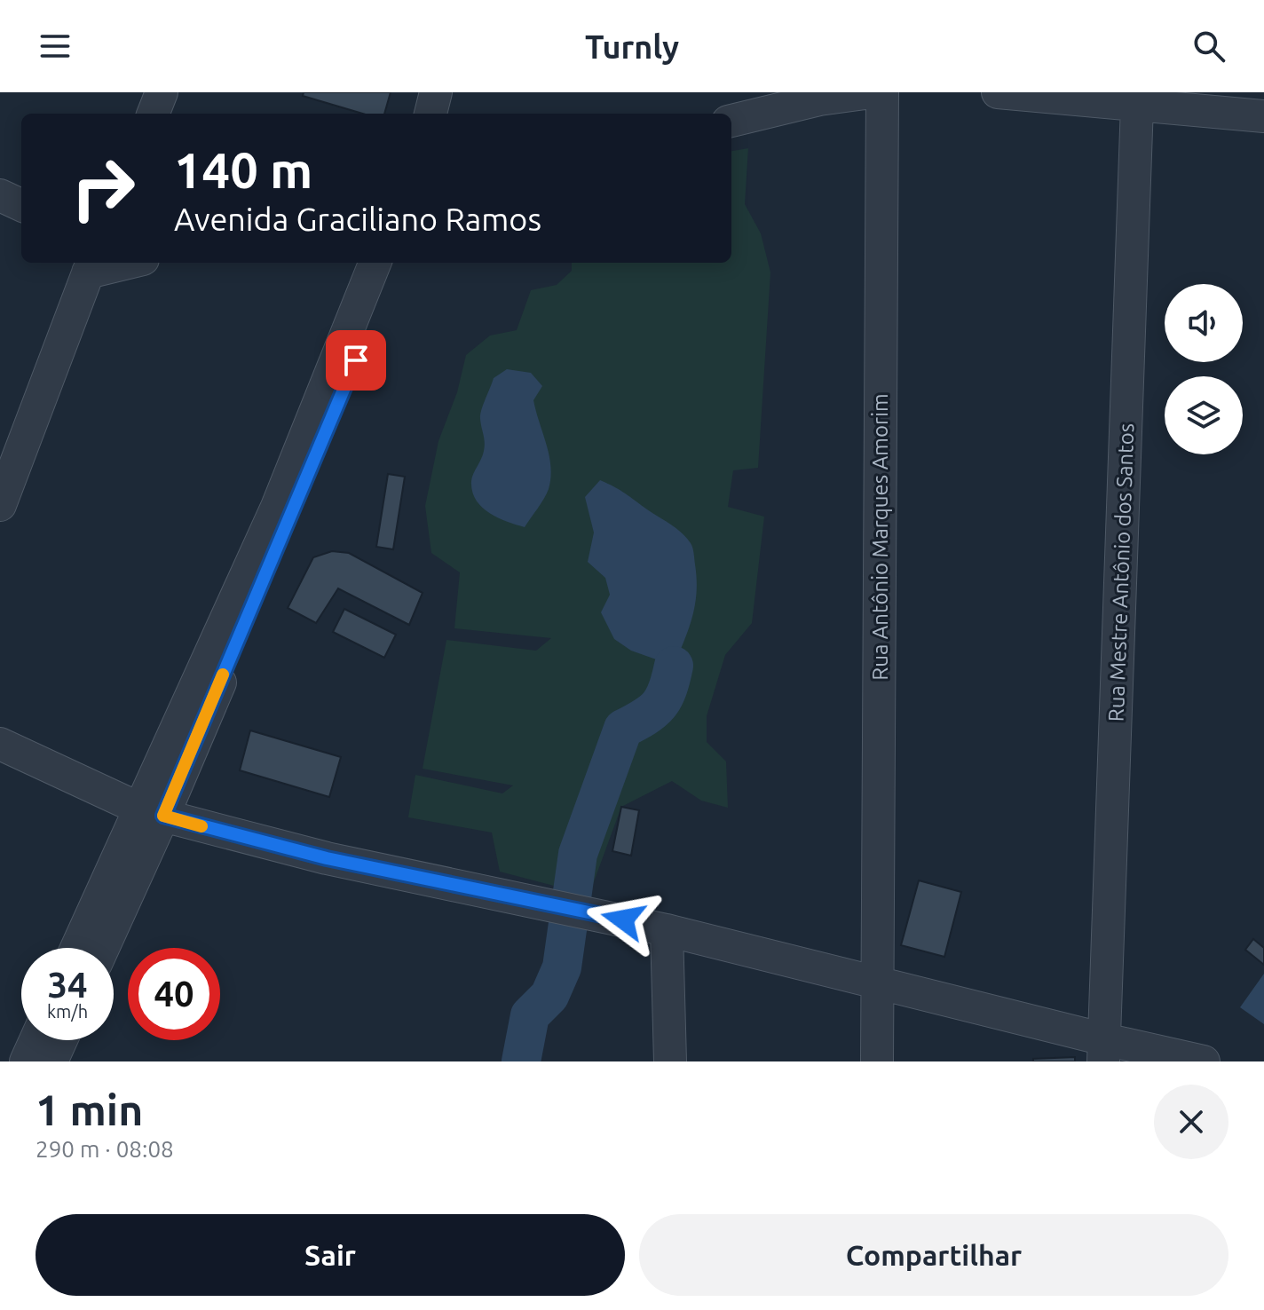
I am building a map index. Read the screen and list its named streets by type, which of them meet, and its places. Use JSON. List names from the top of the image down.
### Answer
{
  "streets": {
    "street": ["Rua Antônio Marques Amorim", "Rua Mestre Antônio dos Santos"]
  },
  "page": {
    "header": "Turnly",
    "turn": ["140 m", "Avenida Graciliano Ramos"],
    "speed": "34 km/h",
    "limit": "40",
    "heading": ["1 min", "290 m · 08:08"],
    "buttons": ["Sair", "Compartilhar"]
  }
}
